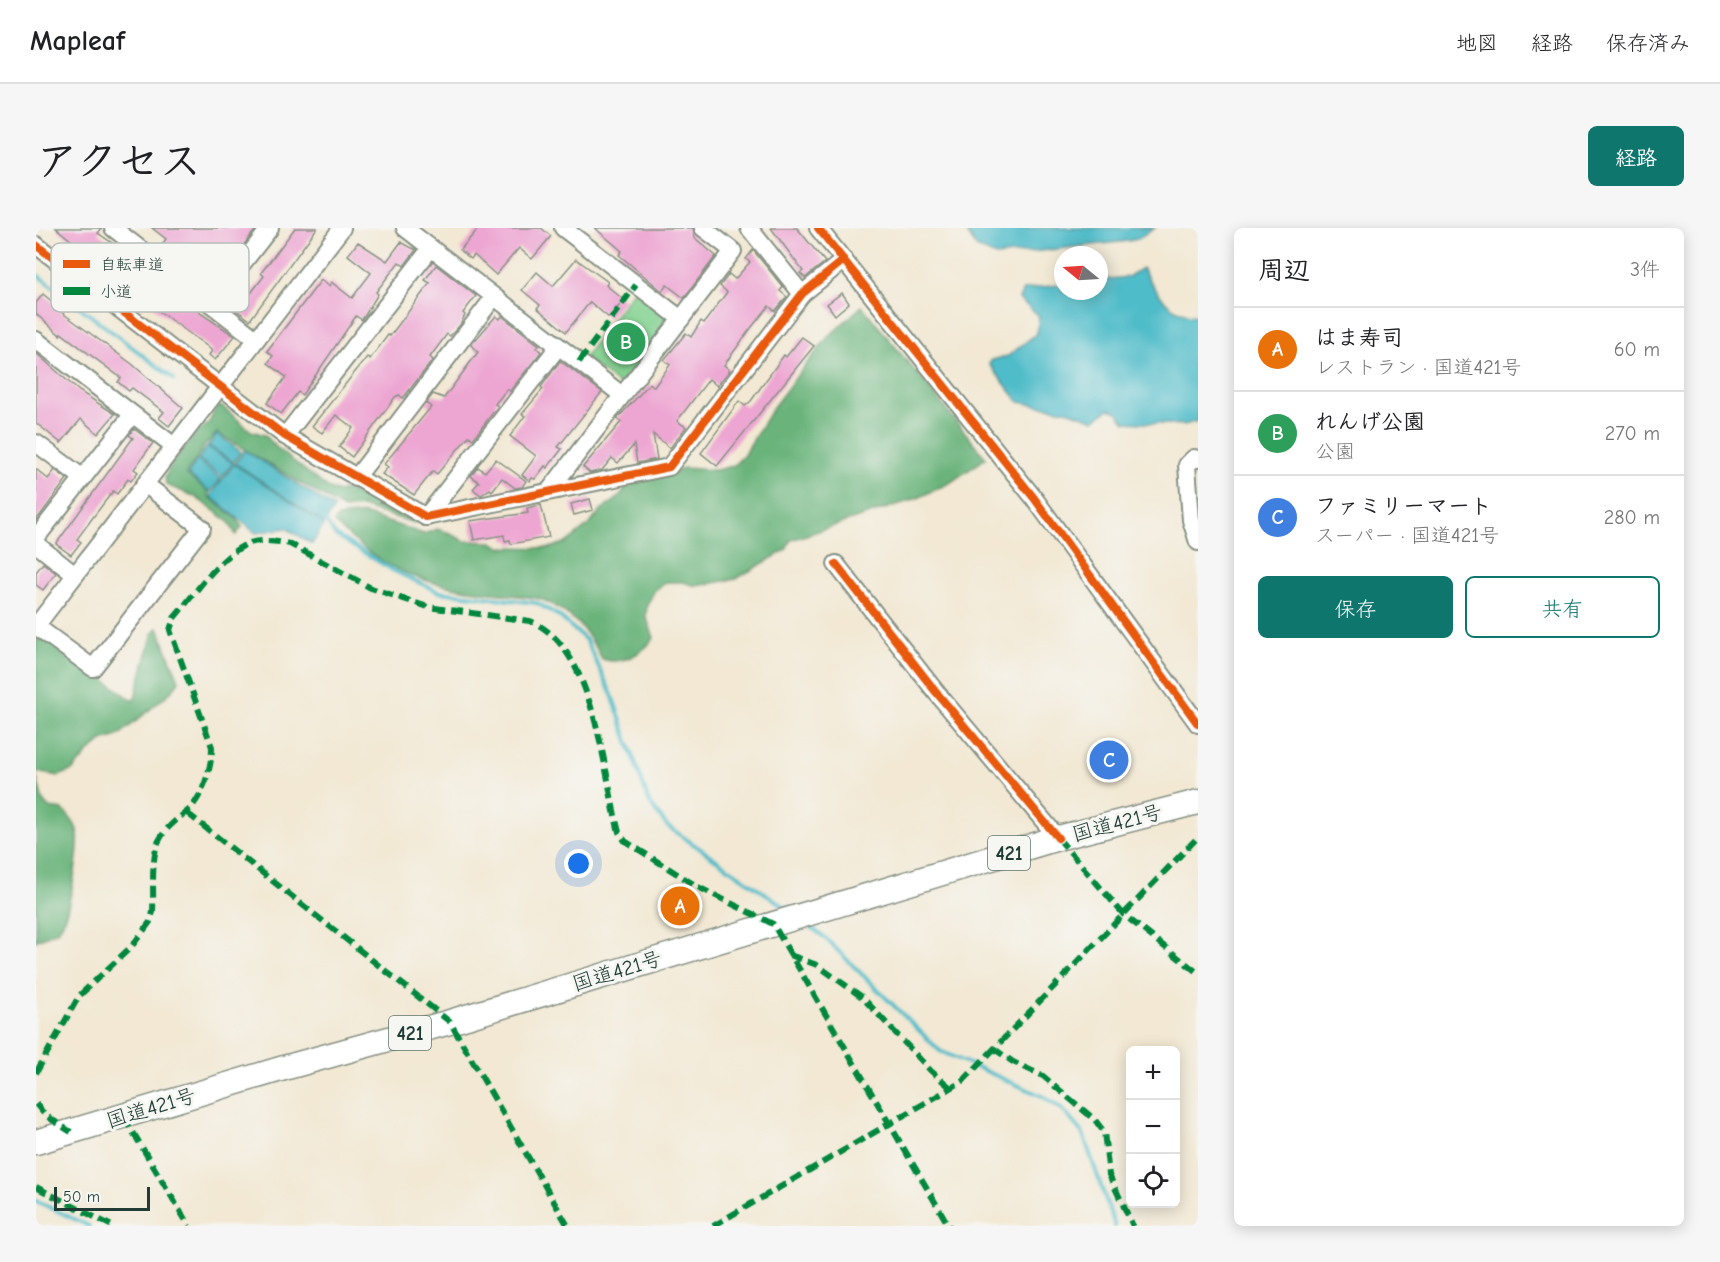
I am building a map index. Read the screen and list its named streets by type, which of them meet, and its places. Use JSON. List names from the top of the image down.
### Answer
{
  "streets": {
    "highway": ["国道421号", "421"]
  },
  "legend": ["自転車道", "小道"],
  "scale_bar": "50 m",
  "north": "left",
  "page": {
    "header": "Mapleaf",
    "nav": ["地図", "経路", "保存済み"],
    "title": "アクセス",
    "buttons": [
      "経路",
      ["保存", "共有"]
    ],
    "heading": ["周辺", "3件"],
    "list": [
      {
        "mark": "A",
        "name": "はま寿司",
        "note": "レストラン · 国道421号",
        "value": "60 m"
      },
      {
        "mark": "B",
        "name": "れんげ公園",
        "note": "公園",
        "value": "270 m"
      },
      {
        "mark": "C",
        "name": "ファミリーマート",
        "note": "スーパー · 国道421号",
        "value": "280 m"
      }
    ],
    "pins": ["B", "C", "A"],
    "map_buttons": ["+", "−"],
    "scale": "50 m"
  }
}
